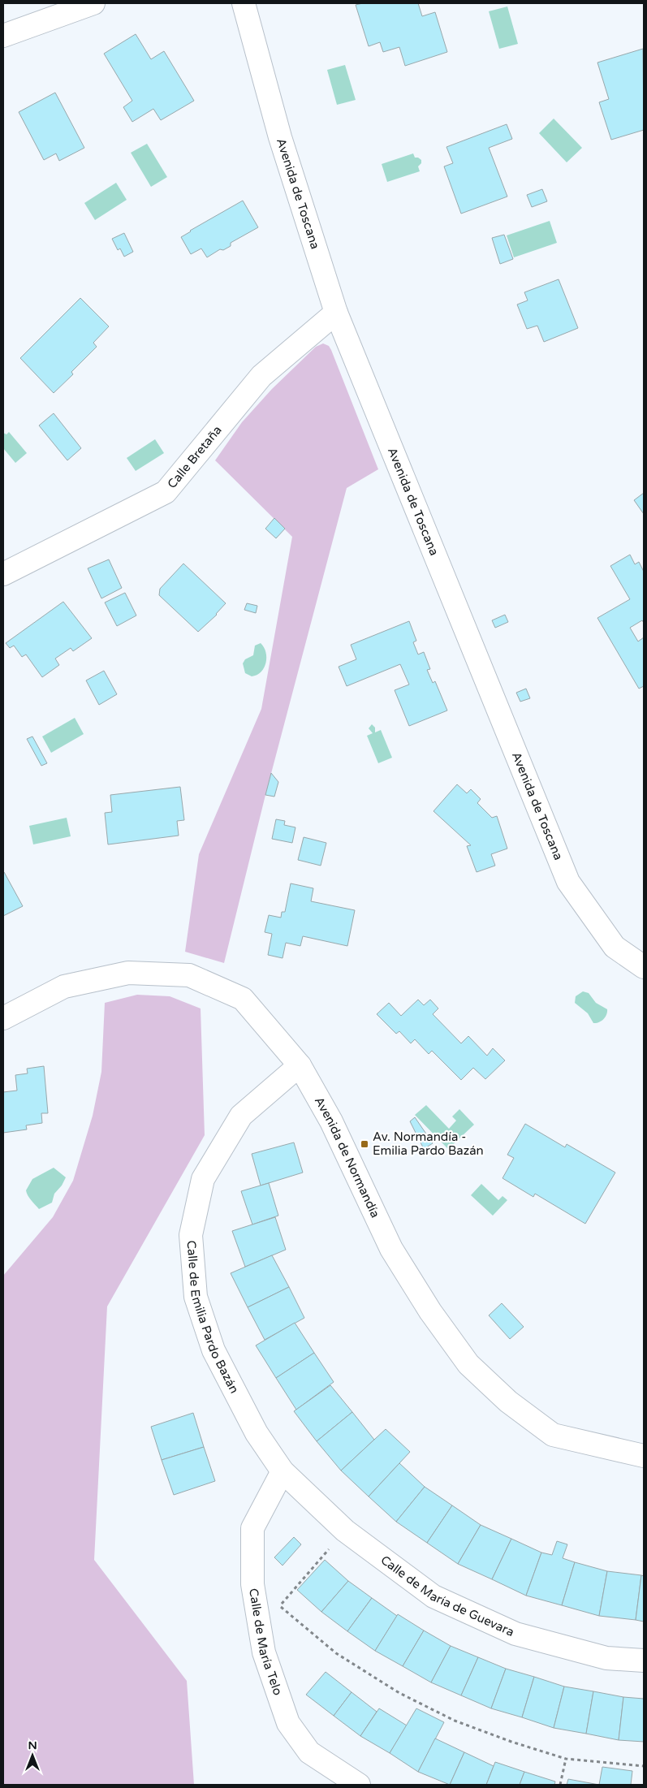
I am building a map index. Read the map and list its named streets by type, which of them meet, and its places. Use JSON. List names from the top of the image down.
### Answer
{
  "streets": {
    "street": [
      "Avenida de Toscana",
      "Calle Bretaña",
      "Avenida de Normandía",
      "Calle de Emilia Pardo Bazán",
      "Calle de María de Guevara",
      "Calle de María Telo"
    ]
  },
  "crossings": [
    ["Avenida de Toscana", "Calle Bretaña"],
    ["Avenida de Normandía", "Calle de Emilia Pardo Bazán"],
    ["Calle de Emilia Pardo Bazán", "Calle de María de Guevara"],
    ["Calle de Emilia Pardo Bazán", "Calle de María Telo"],
    ["Calle de María de Guevara", "Calle de María Telo"]
  ],
  "places": {
    "transit": ["Av. Normandía - Emilia Pardo Bazán"]
  },
  "north": "top"
}
